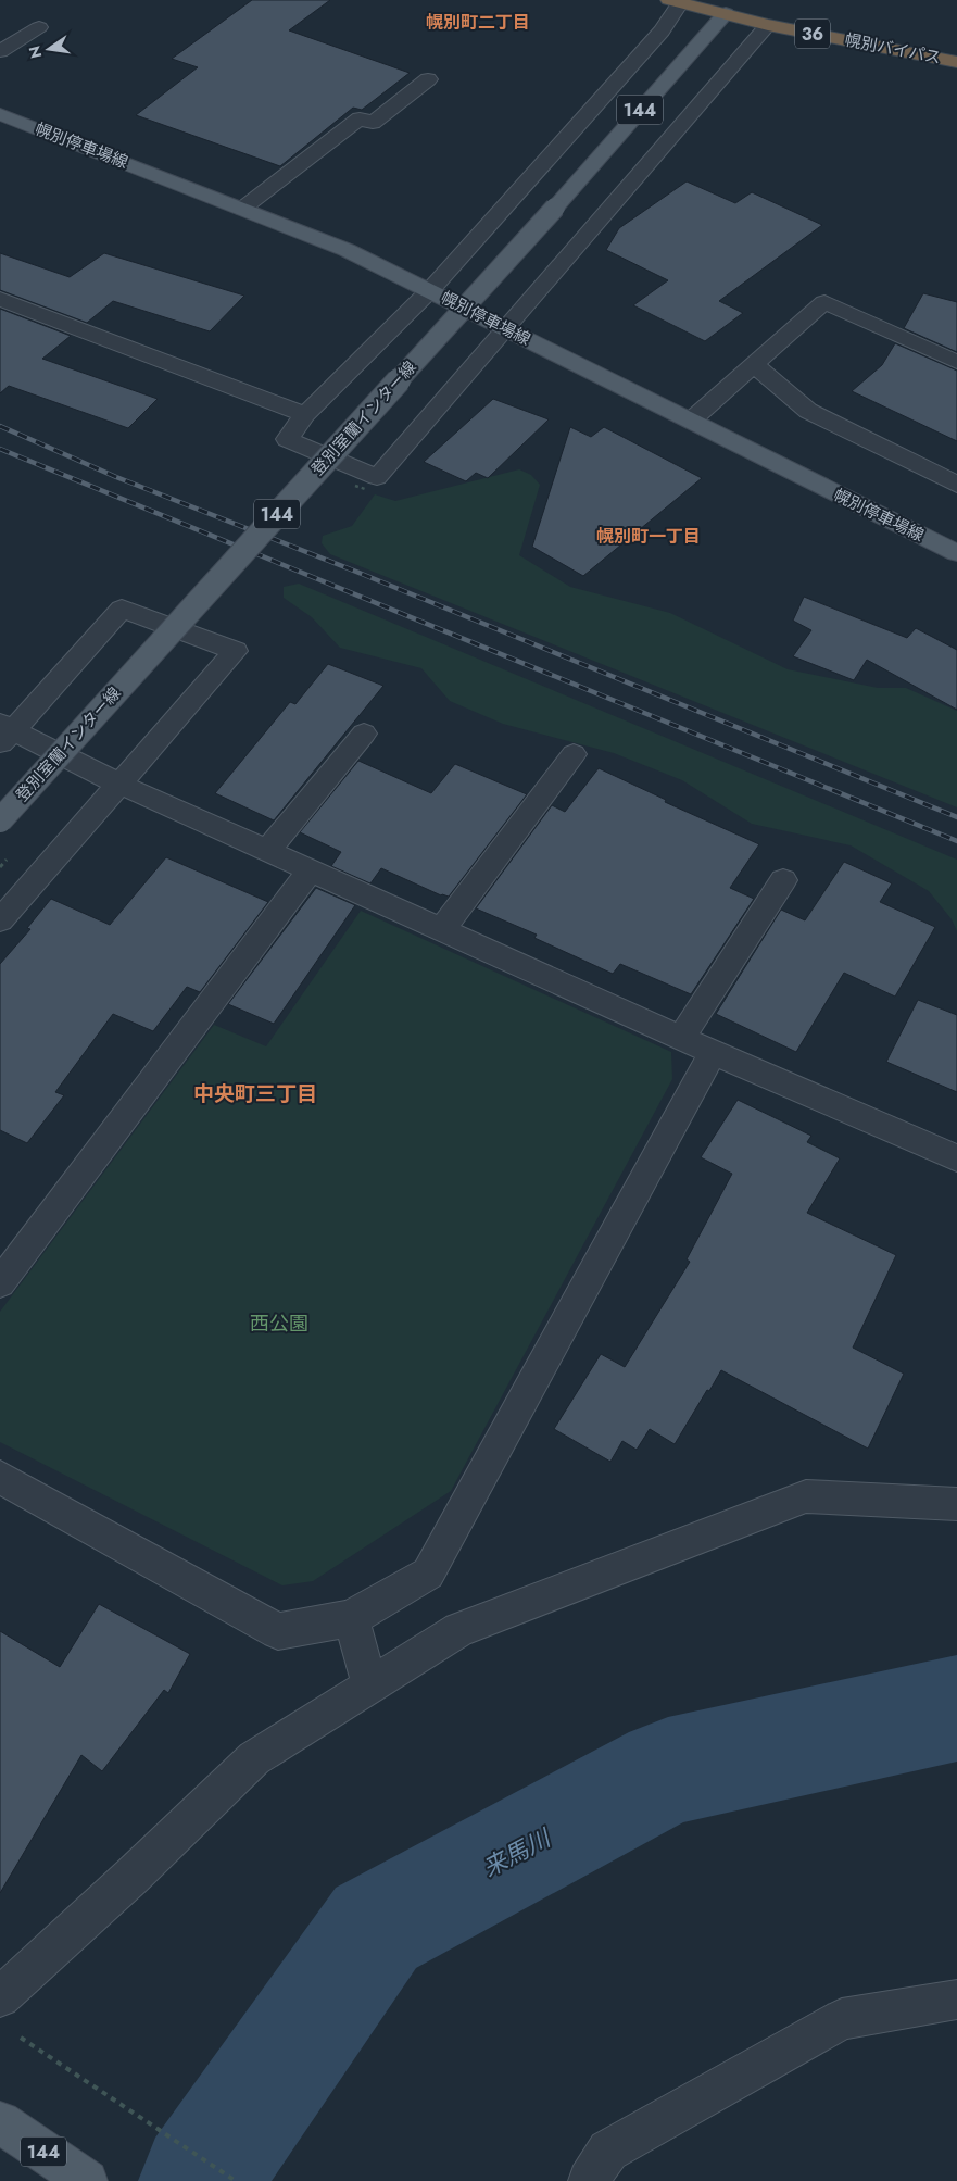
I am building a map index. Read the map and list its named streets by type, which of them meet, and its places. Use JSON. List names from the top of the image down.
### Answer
{
  "streets": {
    "highway": ["36", "幌別バイパス"],
    "main road": ["144", "幌別停車場線", "登別室蘭インター線"]
  },
  "crossings": [
    ["幌別バイパス", "登別室蘭インター線"]
  ],
  "districts": ["幌別町二丁目", "幌別町一丁目", "中央町三丁目"],
  "water": ["来馬川"],
  "parks": ["西公園"],
  "north": "left"
}
